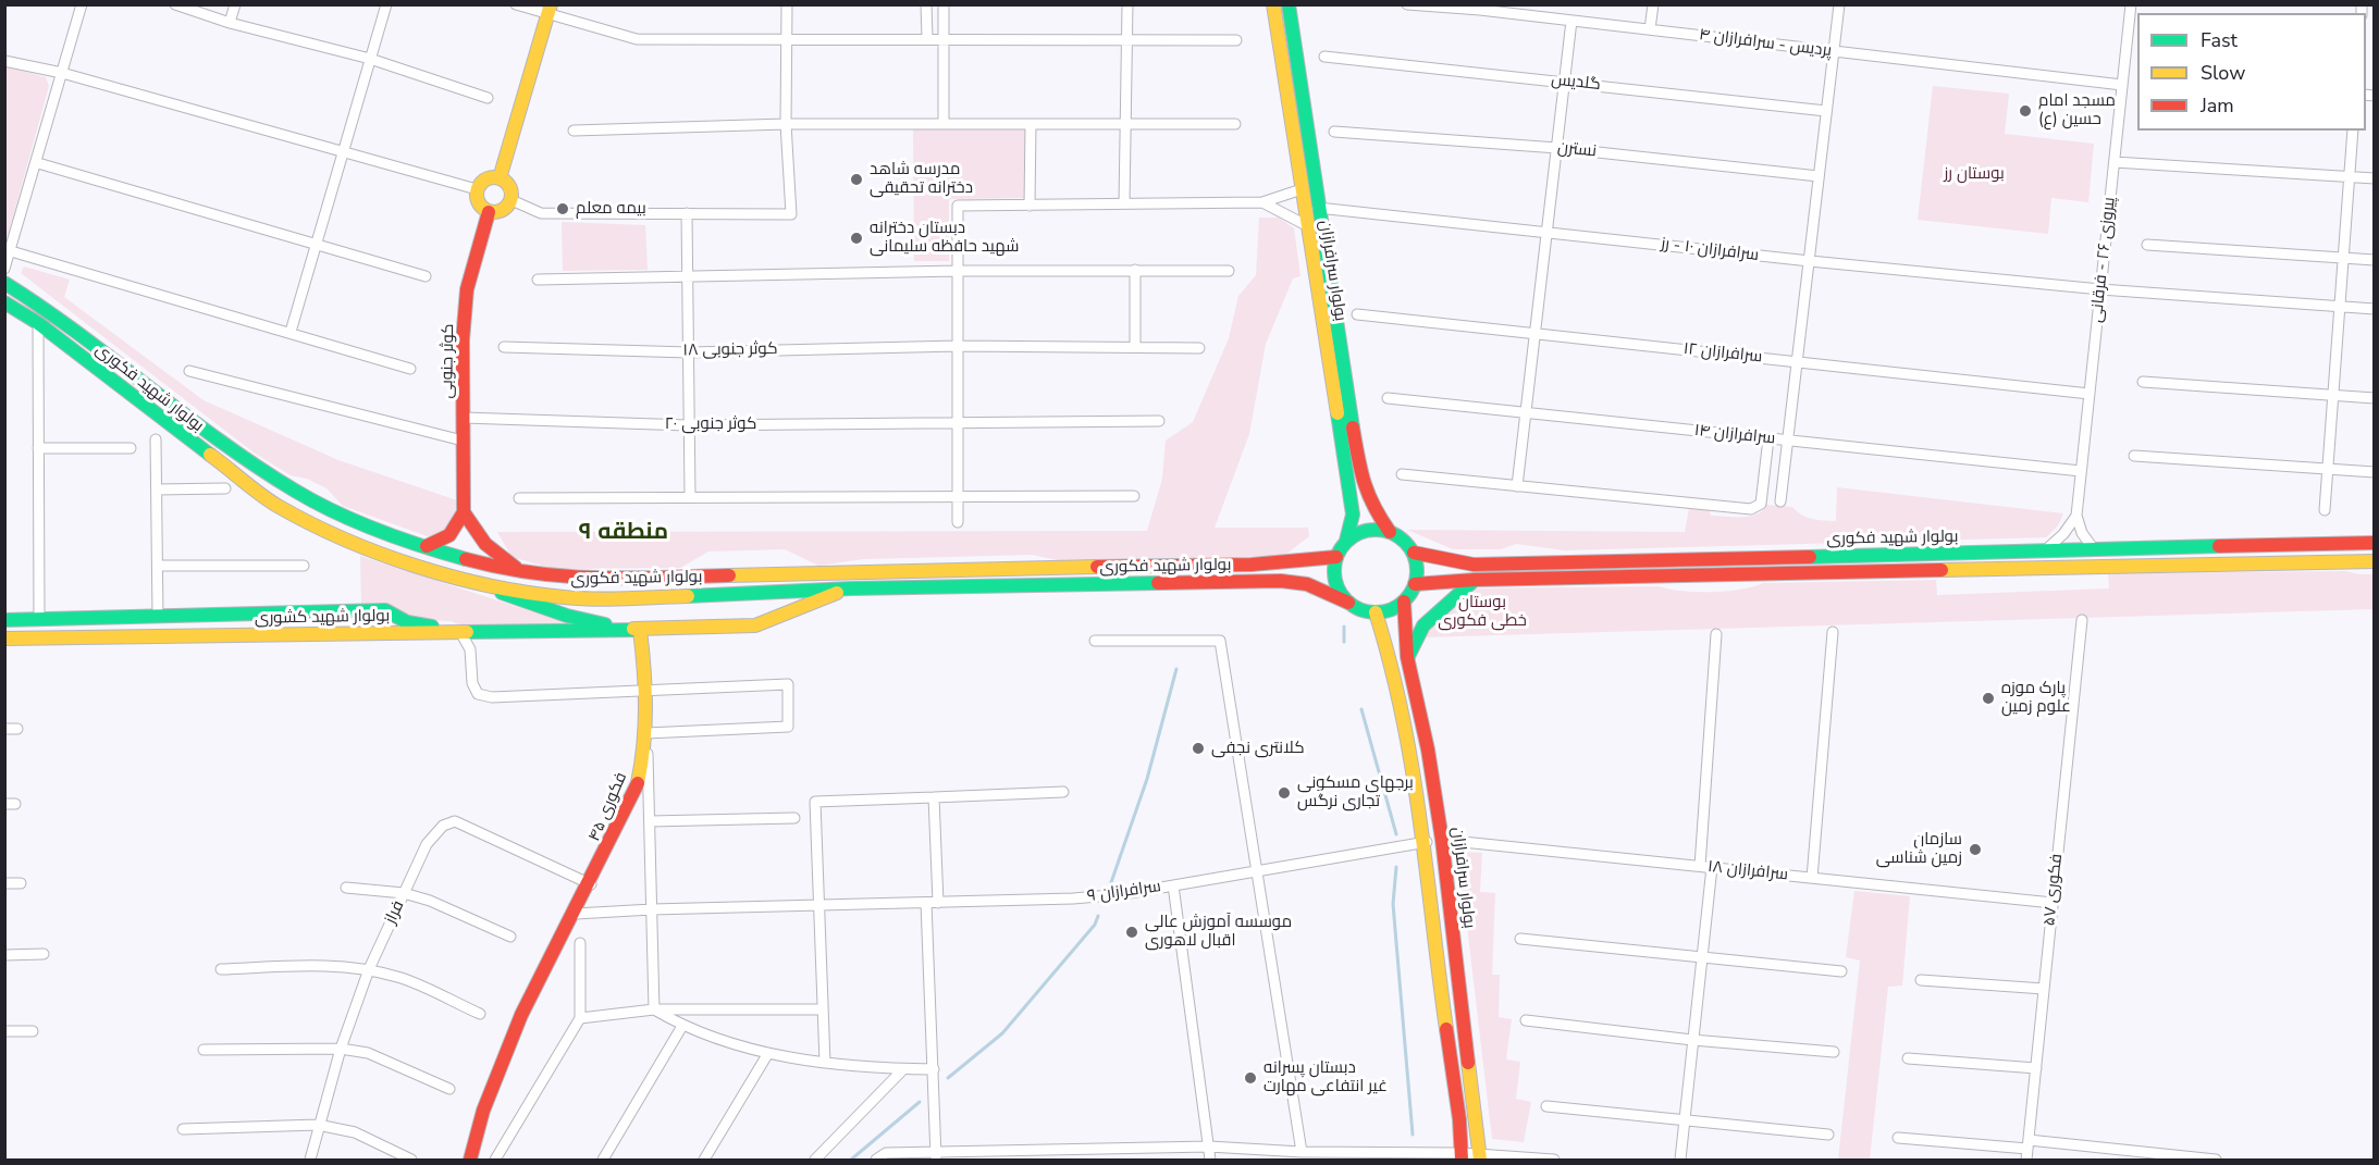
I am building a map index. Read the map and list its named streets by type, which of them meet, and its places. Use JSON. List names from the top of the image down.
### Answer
{
  "streets": {
    "main road": [
      "بولوار سرافرازان",
      "کوثر جنوبی",
      "بولوار شهید فکوری",
      "بولوار شهید کشوری",
      "فکوری ۴۵"
    ],
    "street": [
      "پردیس - سرافرازان ۴",
      "گلدیس",
      "نسترن",
      "سرافرازان ۱۰ - رز",
      "پیروزی ۲۶ - فرقانی",
      "کوثر جنوبی ۱۸",
      "سرافرازان ۱۲",
      "کوثر جنوبی ۲۰",
      "سرافرازان ۱۴",
      "سرافرازان ۱۸",
      "فکوری ۵۷",
      "سرافرازان ۹",
      "فراز"
    ]
  },
  "crossings": [
    ["پردیس - سرافرازان ۴", "پیروزی ۲۶ - فرقانی"],
    ["سرافرازان ۱۰ - رز", "پیروزی ۲۶ - فرقانی"],
    ["سرافرازان ۱۰ - رز", "بولوار سرافرازان"],
    ["پیروزی ۲۶ - فرقانی", "سرافرازان ۱۲"],
    ["پیروزی ۲۶ - فرقانی", "سرافرازان ۱۴"],
    ["بولوار سرافرازان", "بولوار شهید فکوری"],
    ["بولوار سرافرازان", "سرافرازان ۱۸"],
    ["بولوار سرافرازان", "سرافرازان ۹"],
    ["کوثر جنوبی", "کوثر جنوبی ۲۰"],
    ["بولوار شهید کشوری", "فکوری ۴۵"],
    ["فکوری ۴۵", "سرافرازان ۹"],
    ["فکوری ۴۵", "فراز"],
    ["سرافرازان ۱۸", "فکوری ۵۷"]
  ],
  "districts": ["منطقه ۹"],
  "parks": ["بوستان رز", "بوستان خطی فکوری"],
  "places": [
    "مسجد امام حسین (ع)",
    "مدرسه شاهد دخترانه تحقیقی",
    "بیمه معلم",
    "دبستان دخترانه شهید حافظه سلیمانی",
    "پارک موزه علوم زمین",
    "کلانتری نجفی",
    "برجهای مسکونی تجاری نرگس",
    "سازمان زمین شناسی",
    "موسسه آموزش عالی اقبال لاهوری",
    "دبستان پسرانه غیر انتفاعی مهارت"
  ],
  "legend": ["Fast", "Slow", "Jam"]
}
